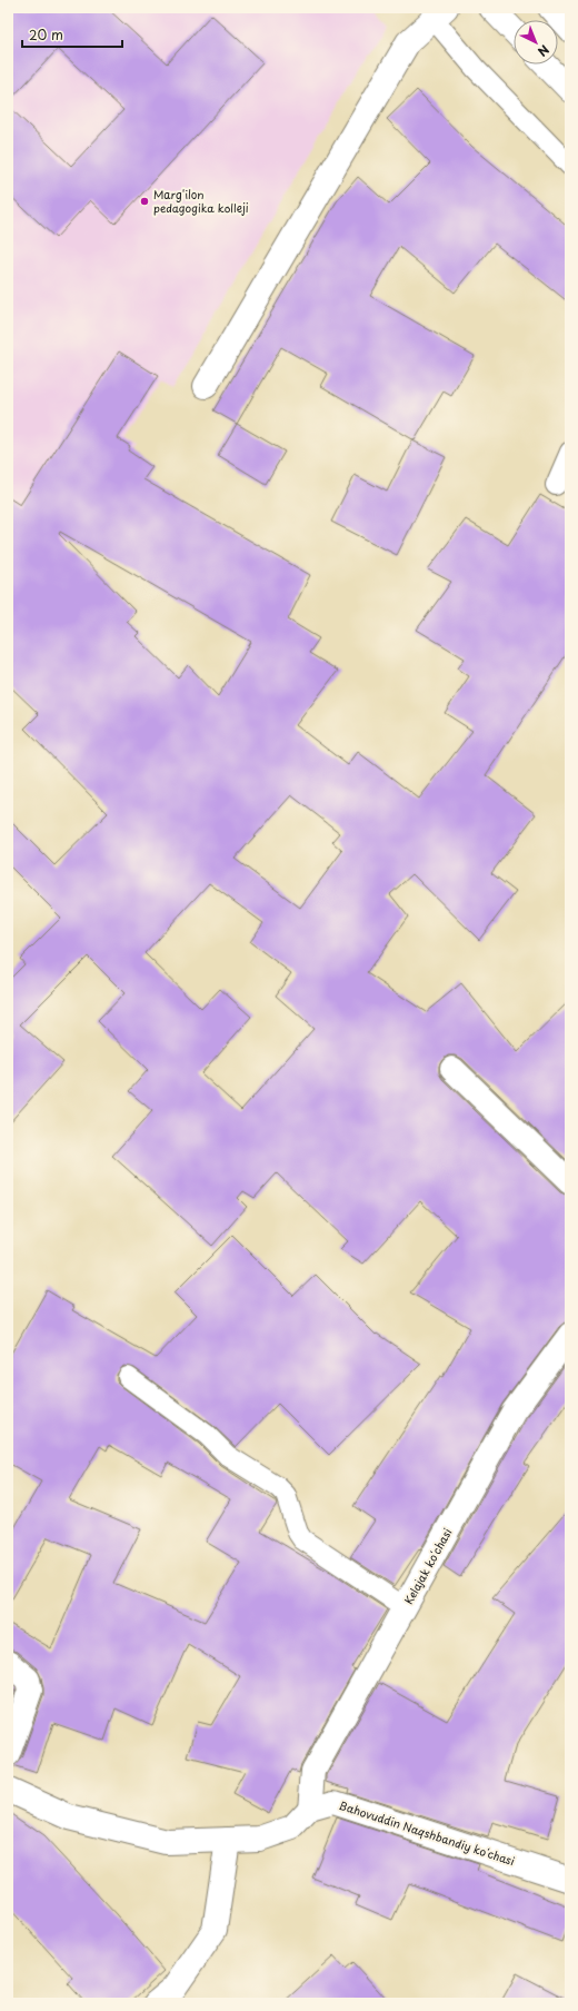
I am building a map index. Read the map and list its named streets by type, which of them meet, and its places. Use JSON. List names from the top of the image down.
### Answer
{
  "streets": {
    "street": ["Kelajak koʻchasi", "Bahovuddin Naqshbandiy koʻchasi"]
  },
  "crossings": [
    ["Kelajak koʻchasi", "Bahovuddin Naqshbandiy koʻchasi"]
  ],
  "places": ["Marg'ilon pedagogika kolleji"],
  "scale_bar": "20 m",
  "north": "bottom right"
}
